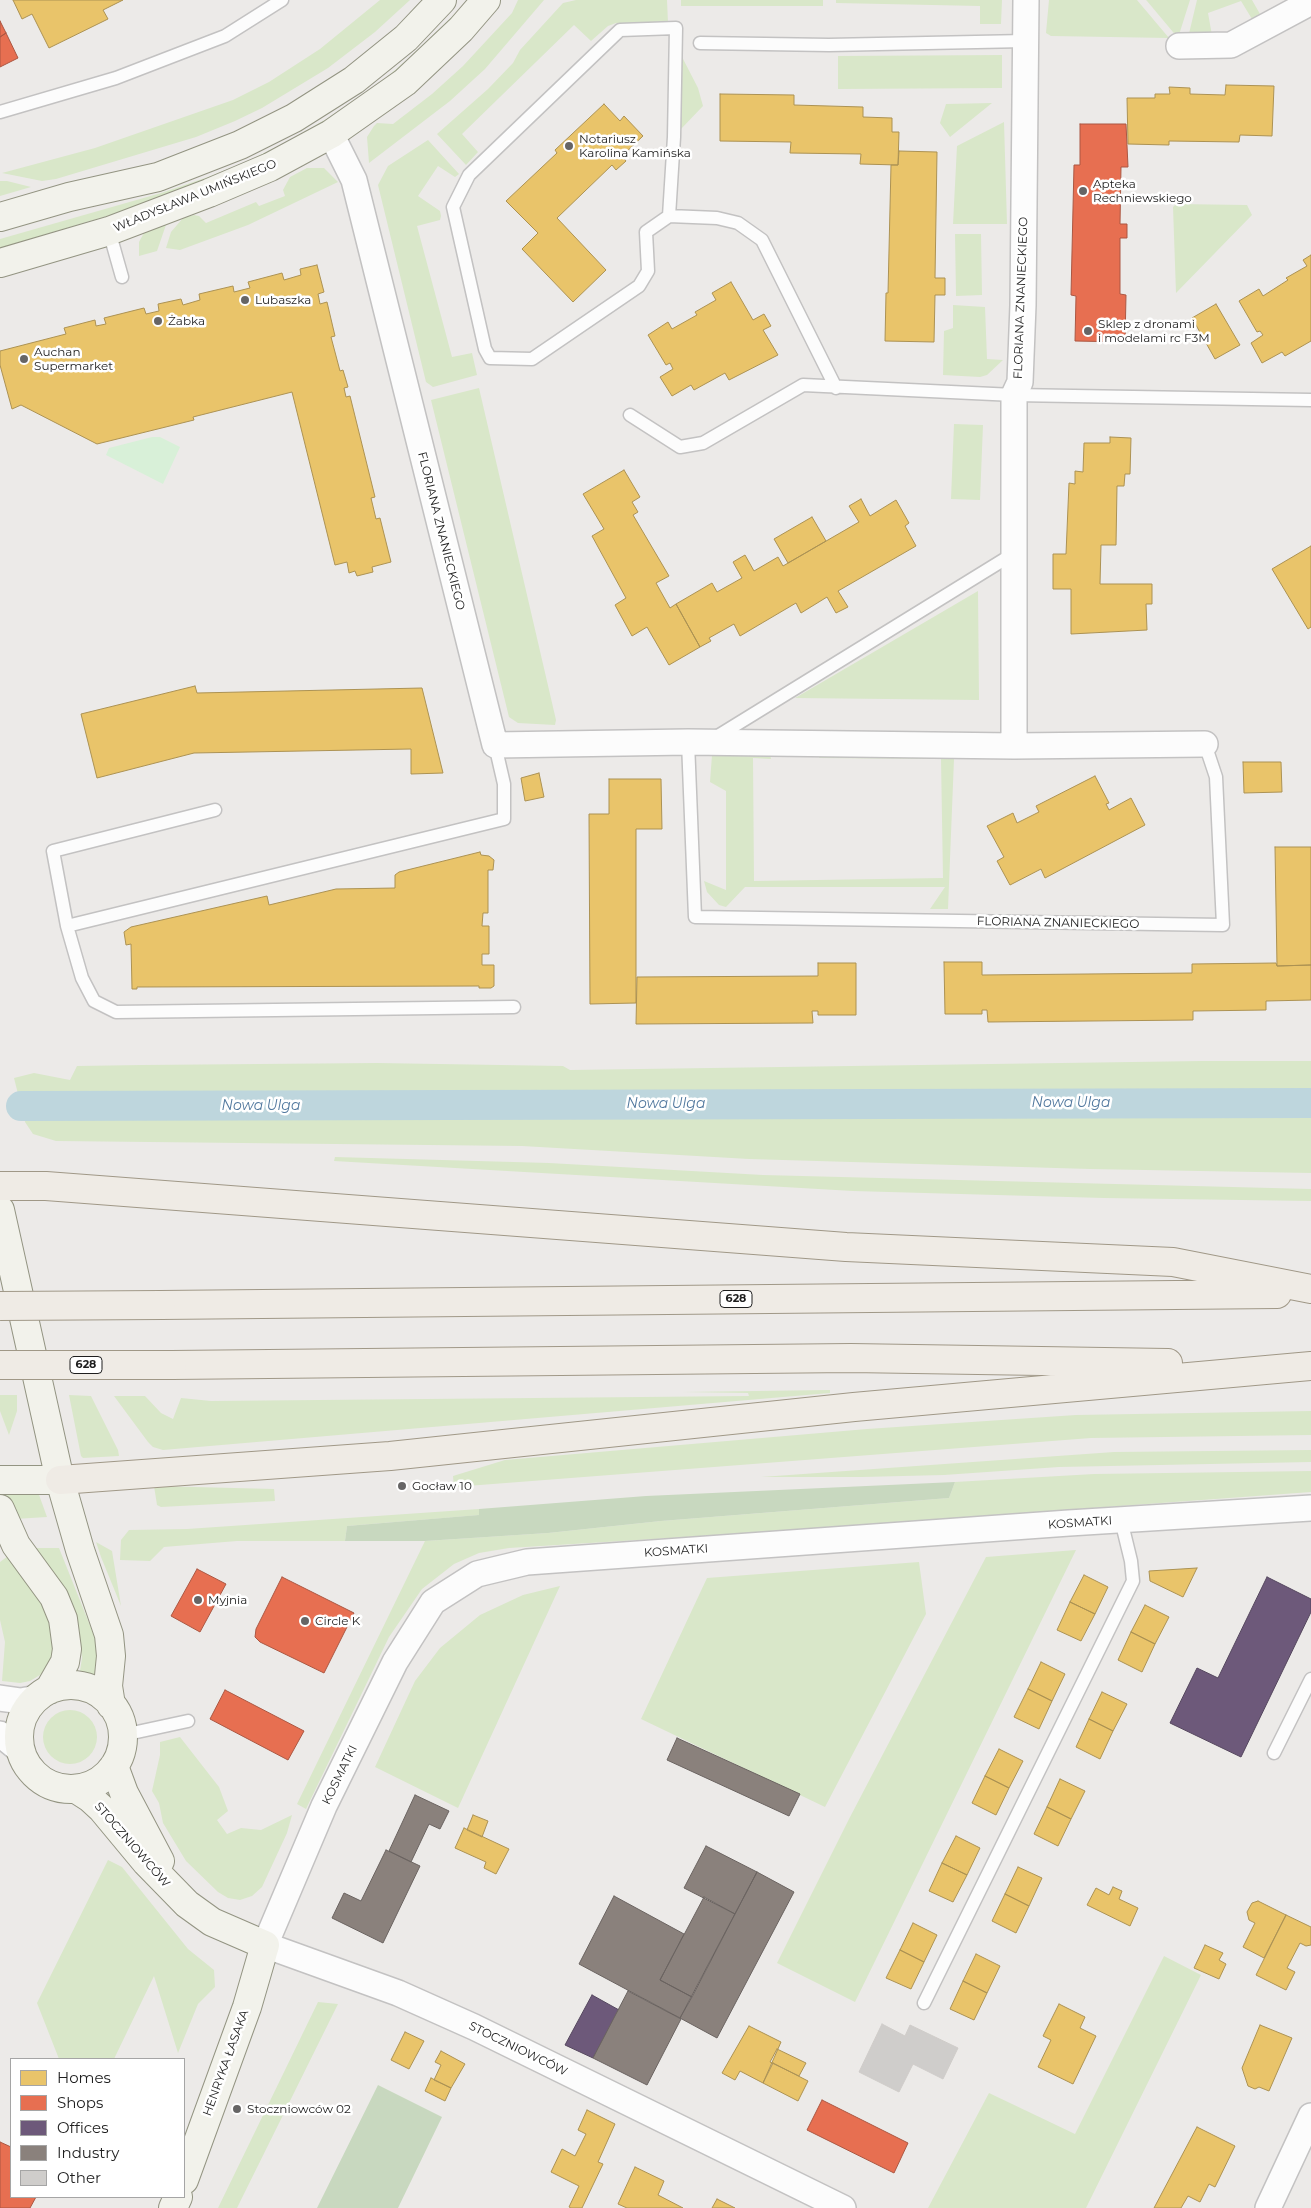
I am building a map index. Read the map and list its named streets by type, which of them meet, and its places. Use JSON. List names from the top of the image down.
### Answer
{
  "streets": {
    "main road": ["628"],
    "street": [
      "WŁADYSŁAWA UMIŃSKIEGO",
      "FLORIANA ZNANIECKIEGO",
      "KOSMATKI",
      "STOCZNIOWCÓW",
      "HENRYKA ŁASAKA"
    ]
  },
  "crossings": [
    ["WŁADYSŁAWA UMIŃSKIEGO", "FLORIANA ZNANIECKIEGO"],
    ["KOSMATKI", "STOCZNIOWCÓW"],
    ["KOSMATKI", "HENRYKA ŁASAKA"],
    ["STOCZNIOWCÓW", "HENRYKA ŁASAKA"]
  ],
  "water": ["Nowa Ulga"],
  "places": [
    "Notariusz Karolina Kamińska",
    "Apteka Rechniewskiego",
    "Lubaszka",
    "Żabka",
    "Sklep z dronami i modelami rc F3M",
    "Auchan Supermarket",
    "Gocław 10",
    "Myjnia",
    "Circle K",
    "Stoczniowców 02"
  ],
  "legend": [
    "Homes",
    "Shops",
    "Offices",
    "Industry",
    "Other"
  ]
}
